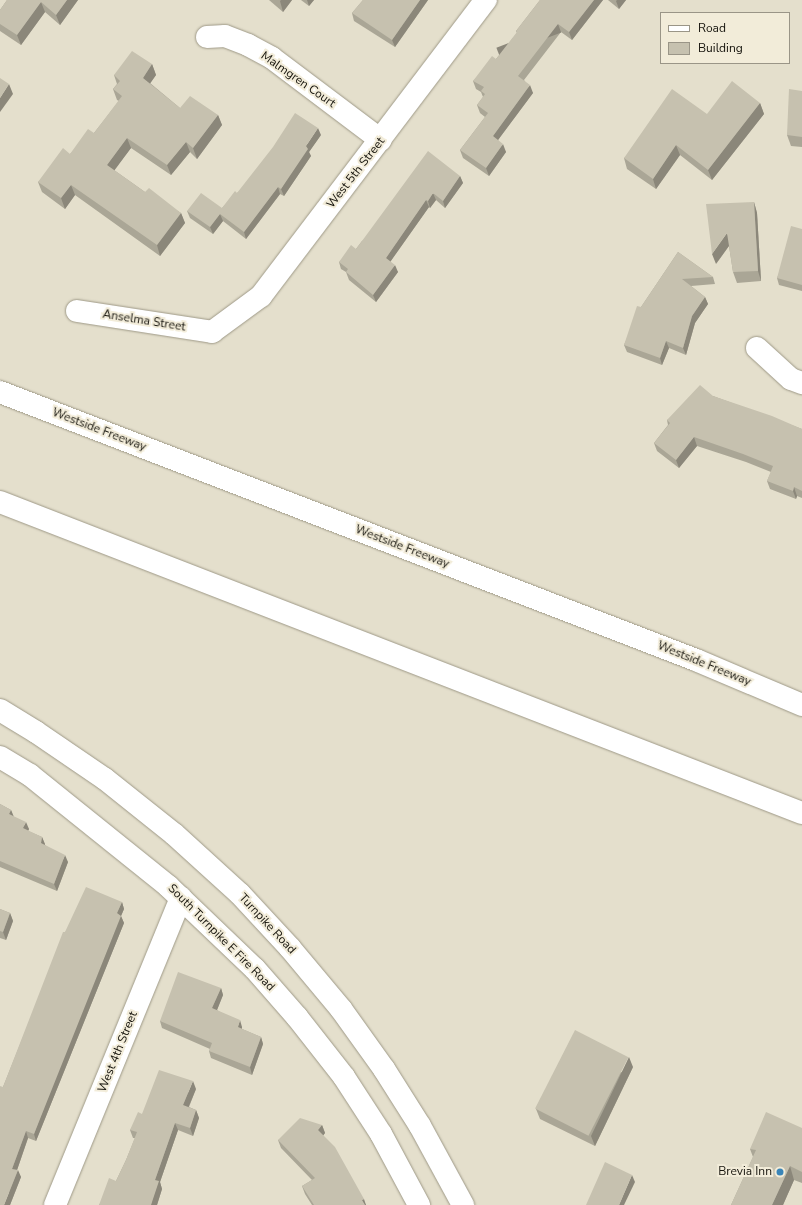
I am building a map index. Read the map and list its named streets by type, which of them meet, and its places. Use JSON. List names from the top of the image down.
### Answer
{
  "streets": {
    "main road": [
      "Malmgren Court",
      "West 5th Street",
      "Anselma Street",
      "Westside Freeway",
      "Turnpike Road",
      "South Turnpike E Fire Road",
      "West 4th Street"
    ]
  },
  "crossings": [
    ["Malmgren Court", "West 5th Street"],
    ["West 5th Street", "Anselma Street"],
    ["South Turnpike E Fire Road", "West 4th Street"]
  ],
  "places": ["Brevia Inn"],
  "legend": ["Road", "Building"]
}
